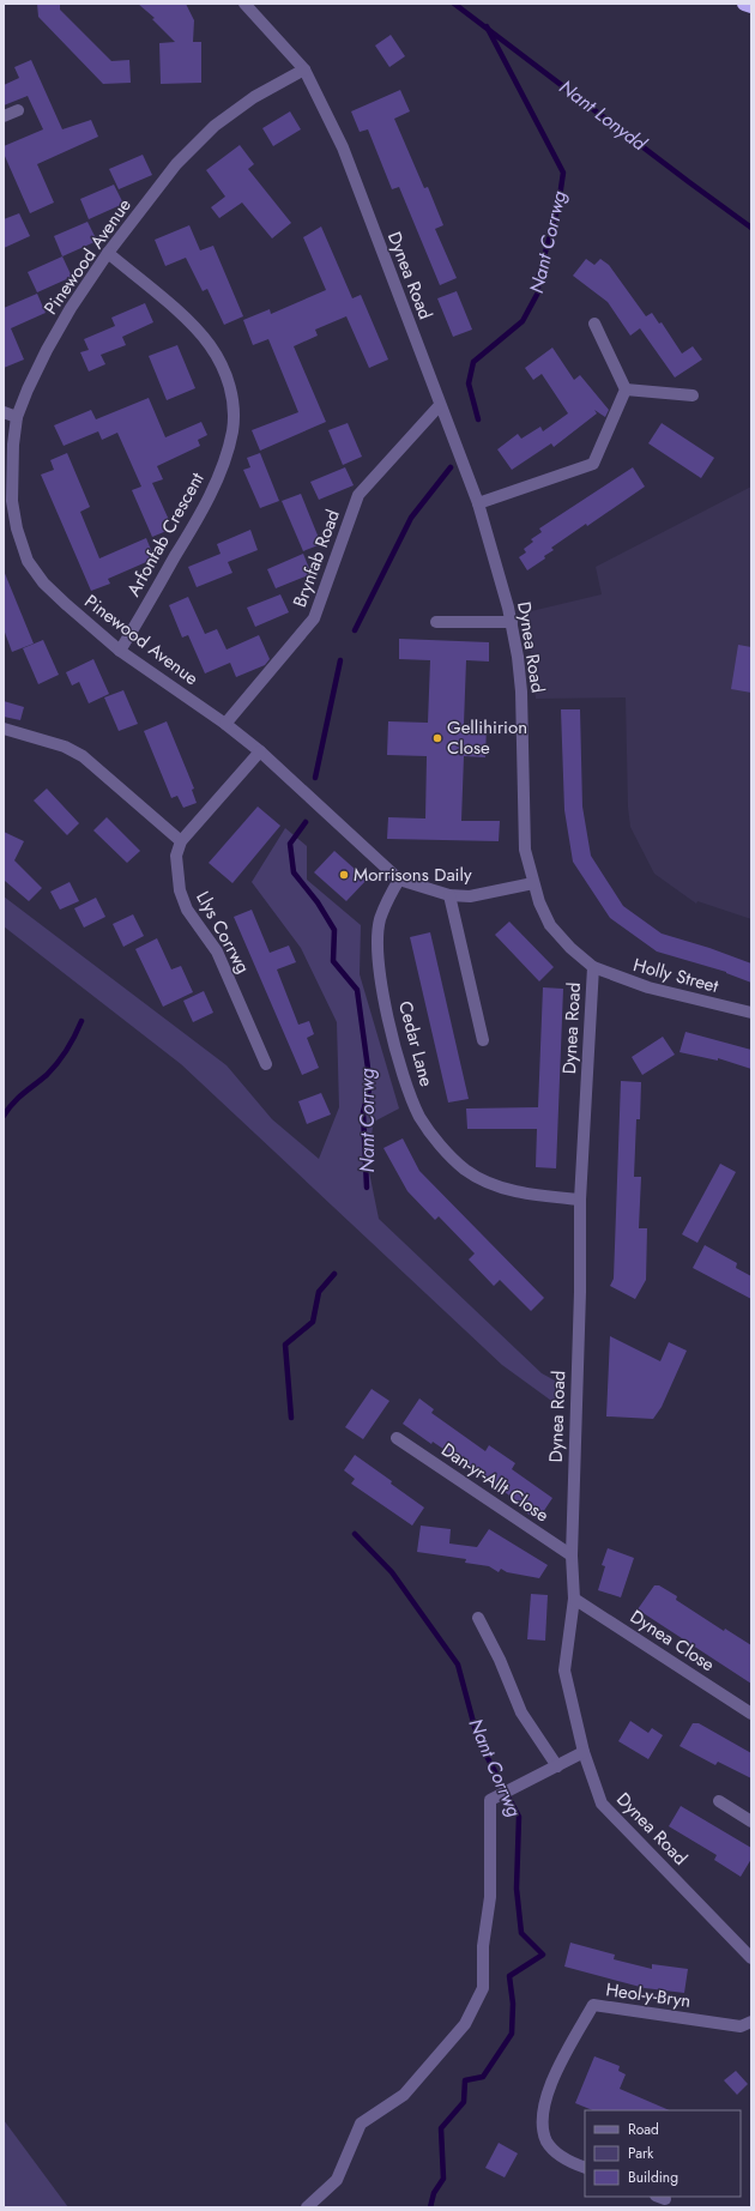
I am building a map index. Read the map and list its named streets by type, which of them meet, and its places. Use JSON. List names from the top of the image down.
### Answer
{
  "streets": {
    "street": [
      "Pinewood Avenue",
      "Dynea Road",
      "Arfonfab Crescent",
      "Brynfab Road",
      "Llys Corrwg",
      "Holly Street",
      "Cedar Lane",
      "Dan-yr-Allt Close",
      "Dynea Close",
      "Heol-y-Bryn"
    ]
  },
  "crossings": [
    ["Pinewood Avenue", "Dynea Road"],
    ["Pinewood Avenue", "Arfonfab Crescent"],
    ["Pinewood Avenue", "Brynfab Road"],
    ["Pinewood Avenue", "Cedar Lane"],
    ["Dynea Road", "Brynfab Road"],
    ["Dynea Road", "Holly Street"],
    ["Dynea Road", "Cedar Lane"],
    ["Dynea Road", "Dan-yr-Allt Close"],
    ["Dynea Road", "Dynea Close"]
  ],
  "water": ["Nant Lonydd", "Nant Corrwg"],
  "places": ["Gellihirion Close", "Morrisons Daily"],
  "legend": ["Road", "Park", "Building"]
}
